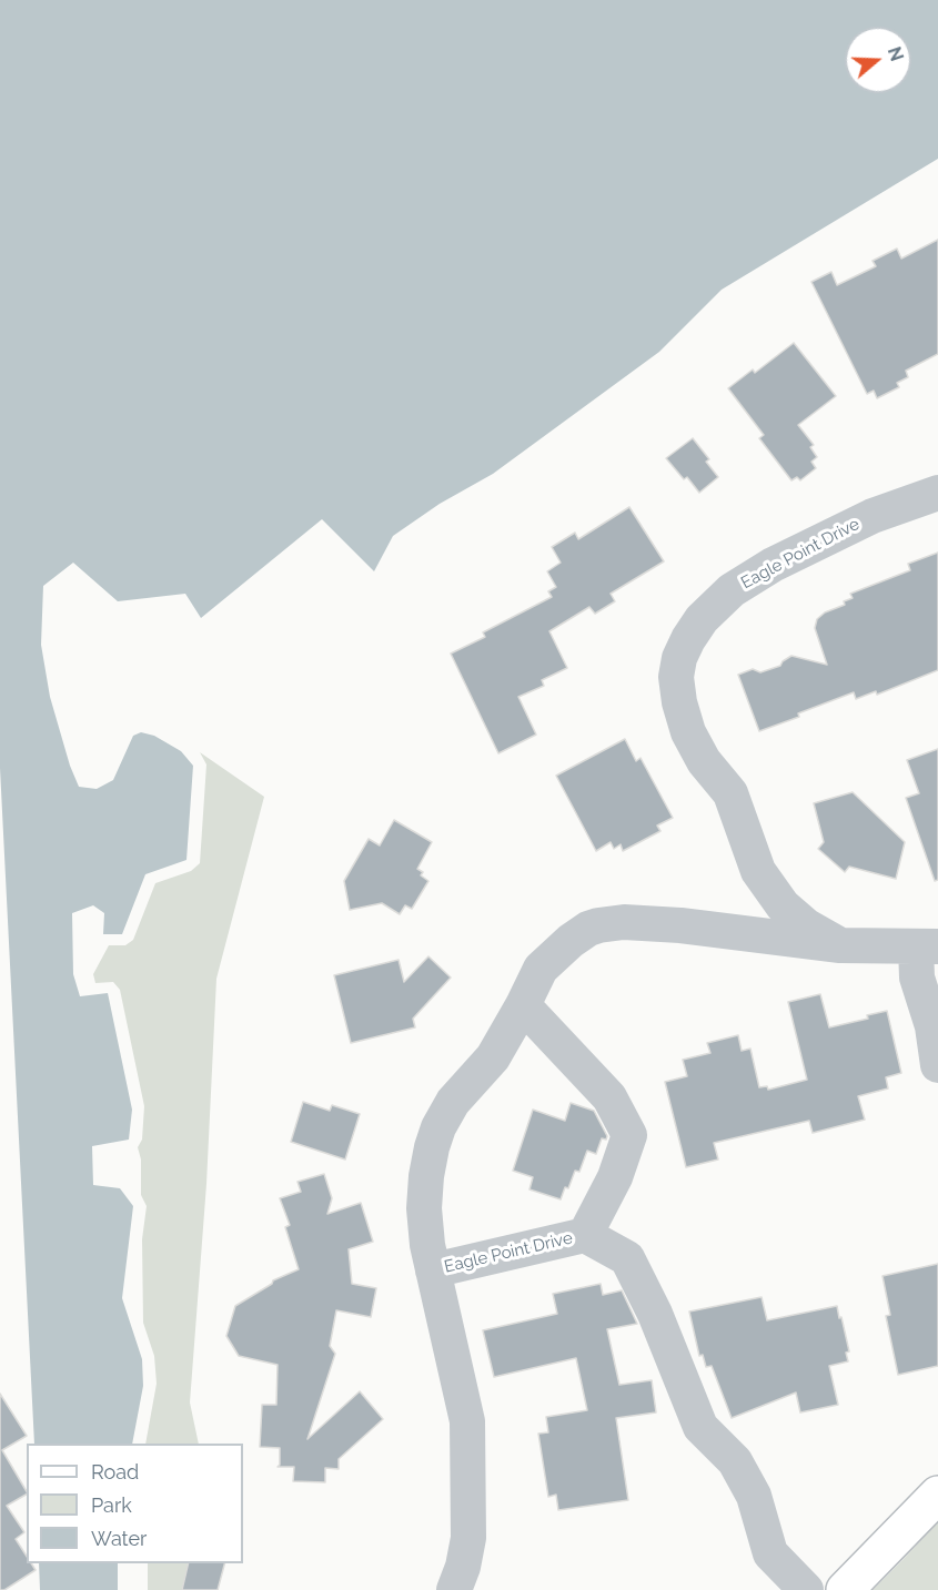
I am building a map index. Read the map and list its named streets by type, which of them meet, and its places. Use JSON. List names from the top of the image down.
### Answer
{
  "streets": {
    "street": ["Eagle Point Drive"]
  },
  "legend": ["Road", "Park", "Water"],
  "north": "right"
}
